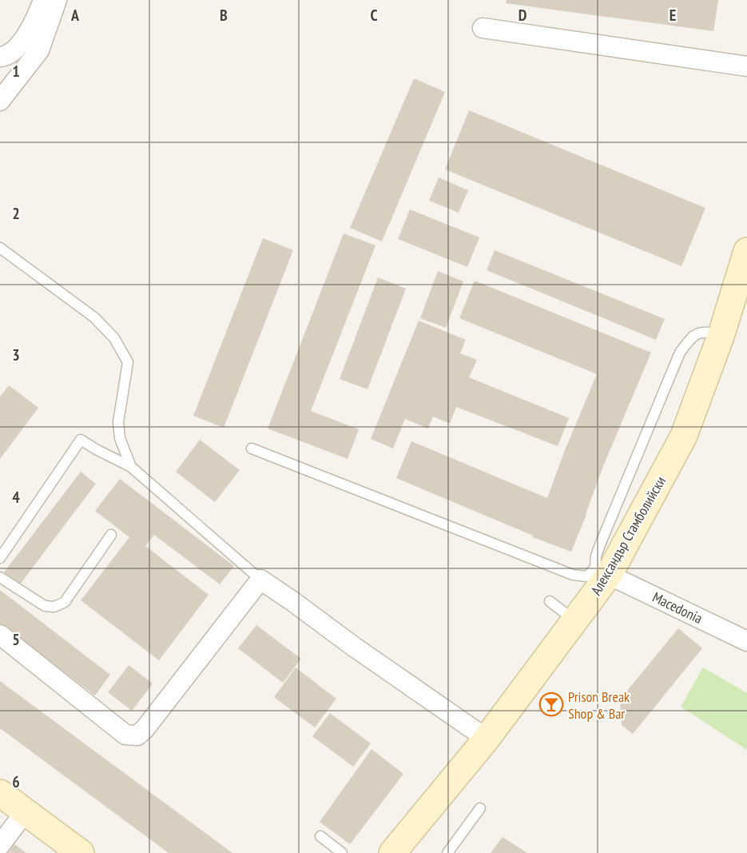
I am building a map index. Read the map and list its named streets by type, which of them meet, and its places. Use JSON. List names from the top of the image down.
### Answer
{
  "streets": {
    "street": ["Александър Стамболийски", "Macedonia"]
  },
  "crossings": [
    ["Александър Стамболийски", "Macedonia"]
  ],
  "places": {
    "bar": ["Prison Break Shop & Bar"]
  },
  "grid": {
    "columns": [
      "A",
      "B",
      "C",
      "D",
      "E"
    ],
    "rows": [
      "1",
      "2",
      "3",
      "4",
      "5",
      "6"
    ]
  }
}
